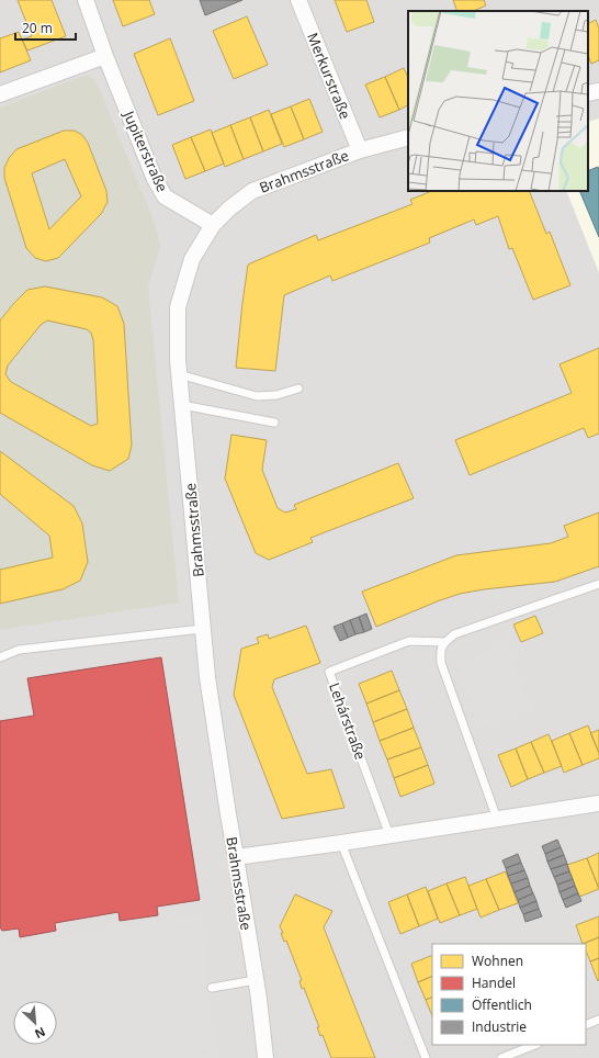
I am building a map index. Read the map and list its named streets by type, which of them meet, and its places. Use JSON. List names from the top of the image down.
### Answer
{
  "streets": {
    "street": ["Merkurstraße", "Jupiterstraße", "Brahmsstraße"],
    "lane": ["Lehárstraße"]
  },
  "crossings": [
    ["Merkurstraße", "Brahmsstraße"],
    ["Jupiterstraße", "Brahmsstraße"]
  ],
  "legend": [
    "Wohnen",
    "Handel",
    "Öffentlich",
    "Industrie"
  ],
  "scale_bar": "20 m",
  "north": "bottom right"
}
